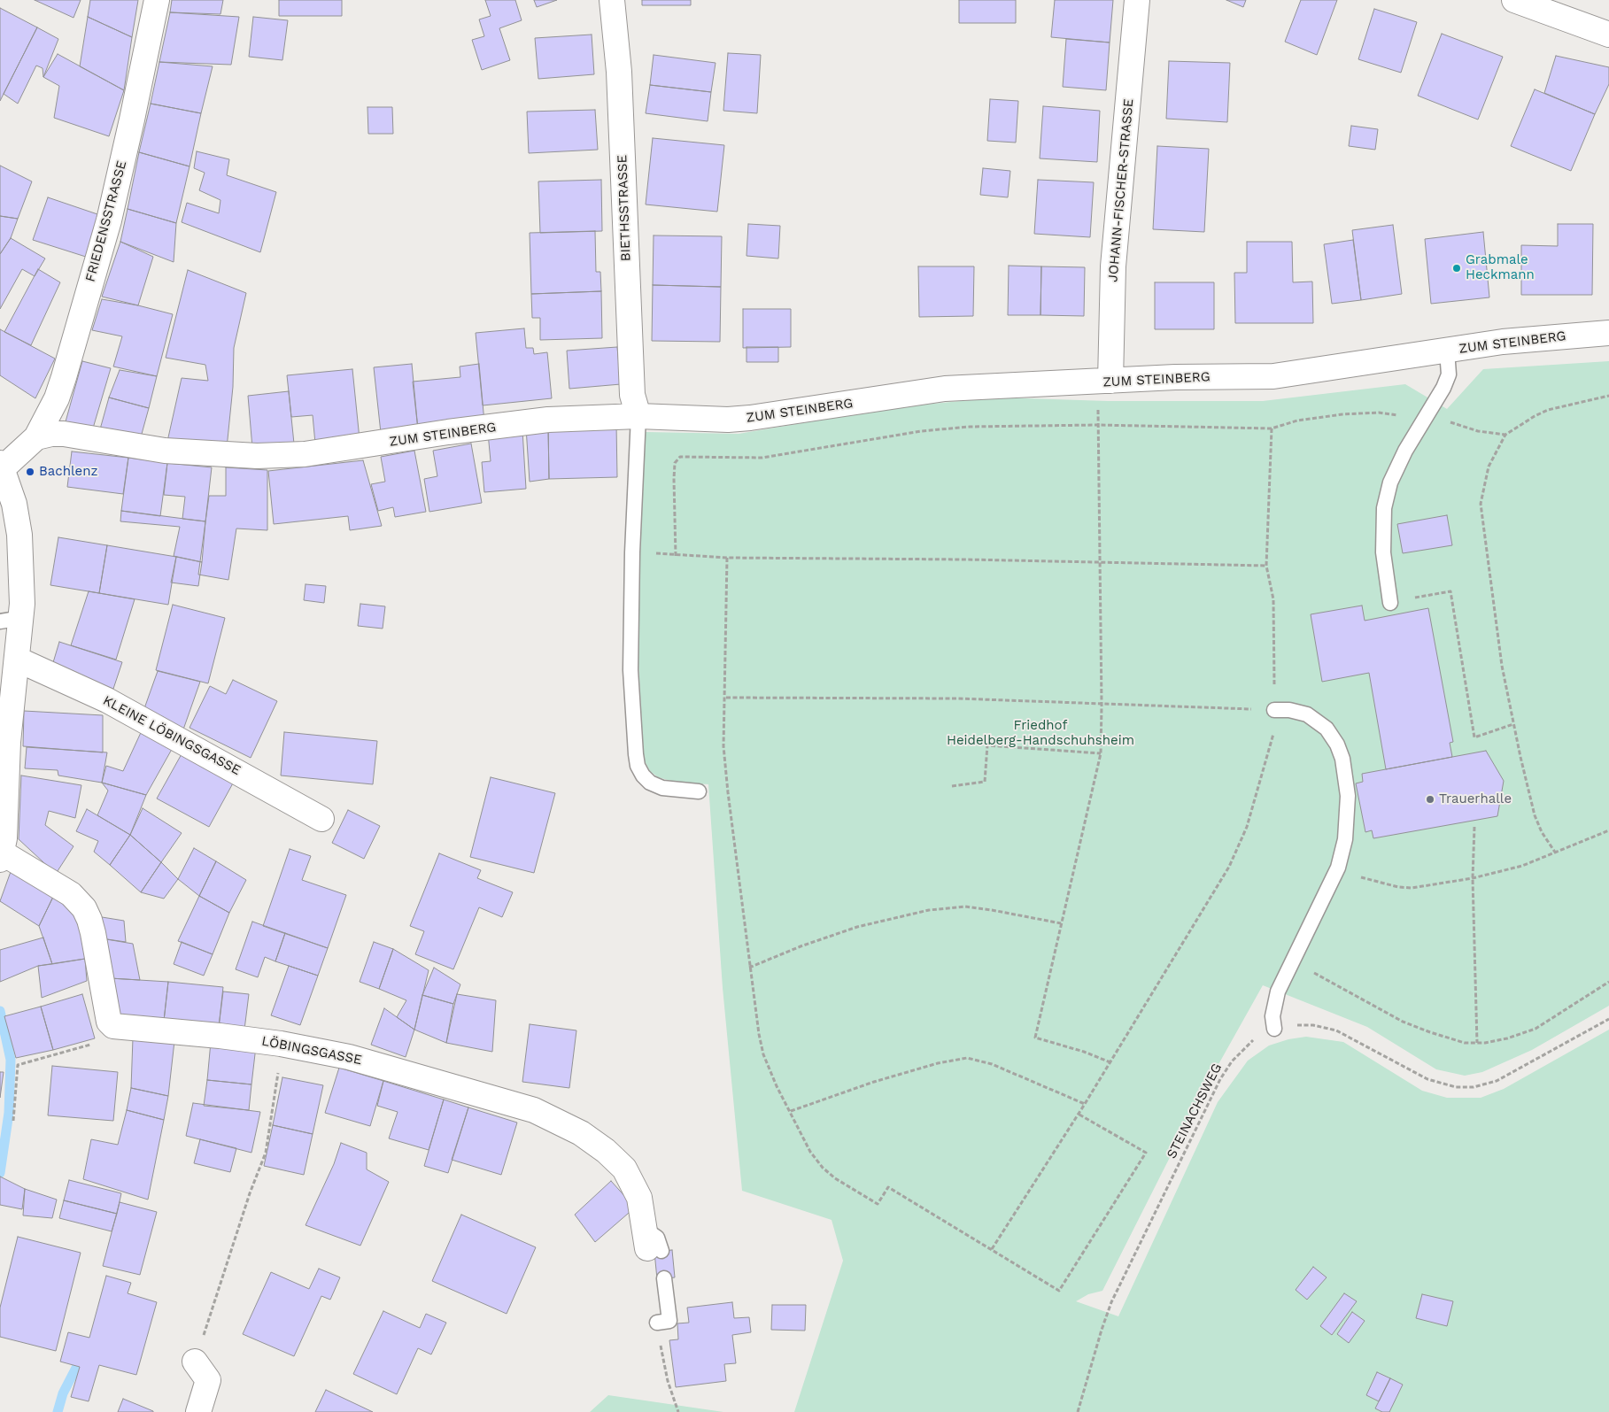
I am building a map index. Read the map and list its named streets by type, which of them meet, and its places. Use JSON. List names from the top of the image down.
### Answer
{
  "streets": {
    "street": [
      "JOHANN-FISCHER-STRASSE",
      "BIETHSSTRASSE",
      "FRIEDENSSTRASSE",
      "ZUM STEINBERG",
      "KLEINE LÖBINGSGASSE",
      "LÖBINGSGASSE"
    ],
    "path": ["STEINACHSWEG"]
  },
  "crossings": [
    ["JOHANN-FISCHER-STRASSE", "ZUM STEINBERG"],
    ["BIETHSSTRASSE", "ZUM STEINBERG"],
    ["FRIEDENSSTRASSE", "ZUM STEINBERG"]
  ],
  "parks": ["Friedhof Heidelberg-Handschuhsheim"],
  "places": ["Grabmale Heckmann", "Bachlenz", "Trauerhalle"]
}
